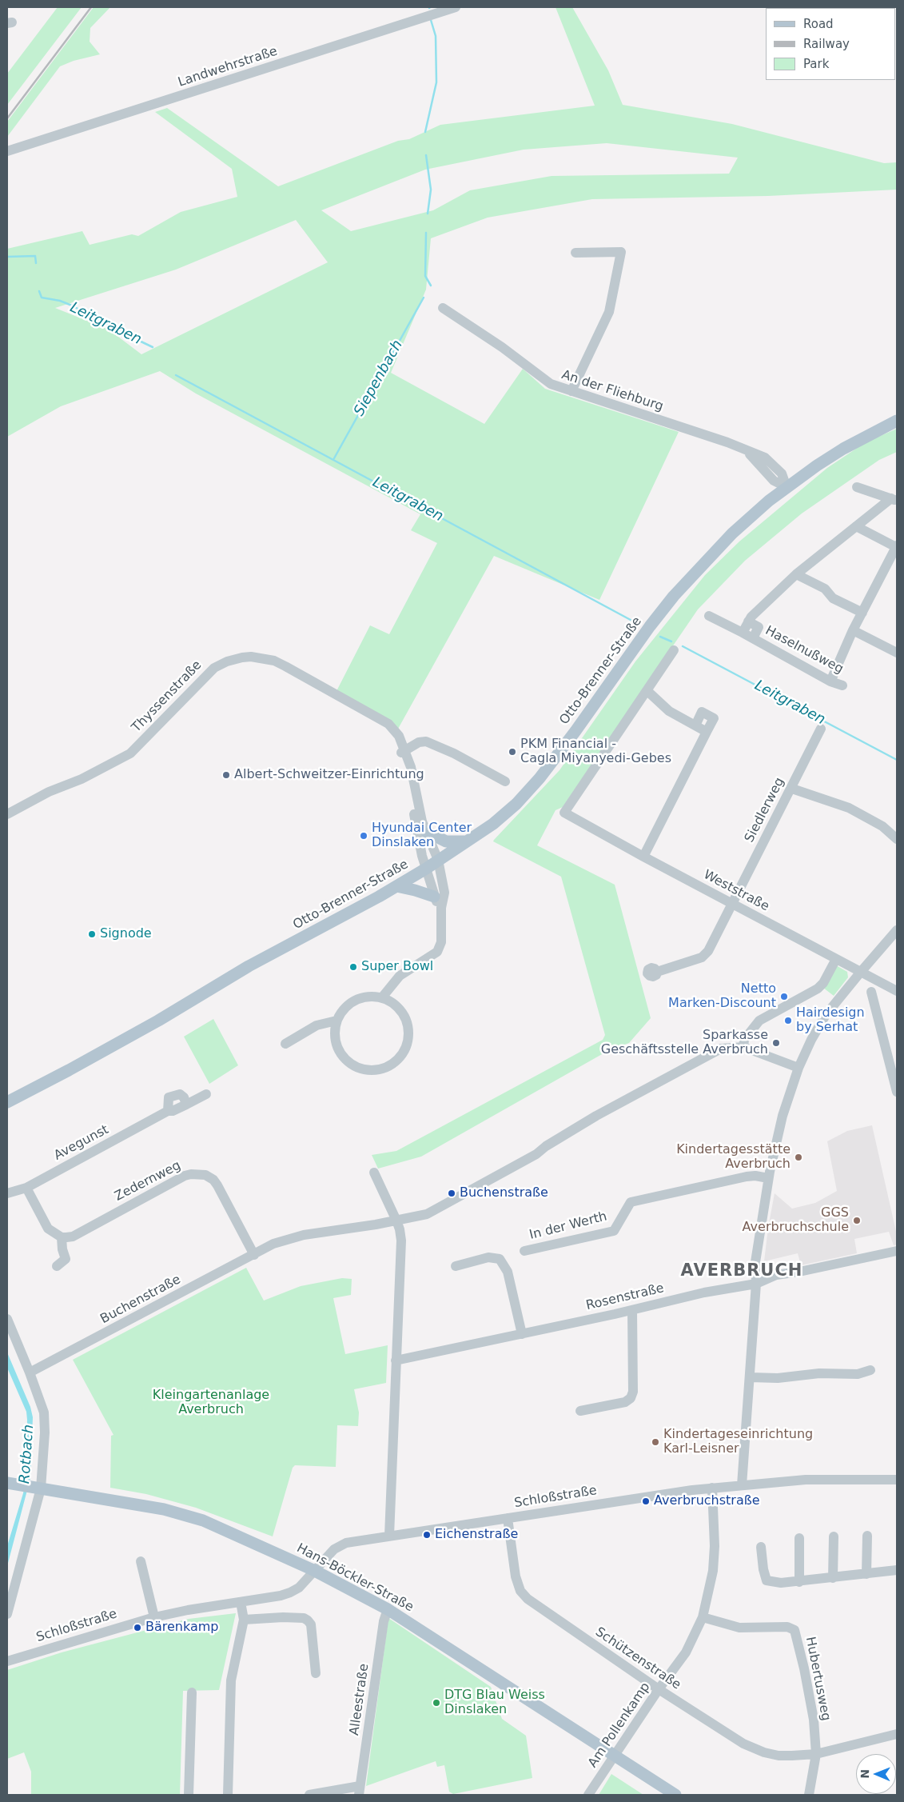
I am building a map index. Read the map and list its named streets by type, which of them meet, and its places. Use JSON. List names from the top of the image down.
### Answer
{
  "streets": {
    "main road": ["Otto-Brenner-Straße", "Hans-Böckler-Straße"],
    "street": [
      "Landwehrstraße",
      "An der Fliehburg",
      "Haselnußweg",
      "Thyssenstraße",
      "Siedlerweg",
      "Weststraße",
      "Avegunst",
      "Zedernweg",
      "In der Werth",
      "Rosenstraße",
      "Buchenstraße",
      "Schloßstraße",
      "Schützenstraße",
      "Hubertusweg",
      "Alleestraße",
      "Am Pollenkamp"
    ]
  },
  "crossings": [
    ["An der Fliehburg", "Otto-Brenner-Straße"],
    ["Otto-Brenner-Straße", "Thyssenstraße"],
    ["Siedlerweg", "Weststraße"],
    ["Zedernweg", "Buchenstraße"],
    ["Schloßstraße", "Hans-Böckler-Straße"],
    ["Schloßstraße", "Schützenstraße"],
    ["Schloßstraße", "Am Pollenkamp"],
    ["Hans-Böckler-Straße", "Alleestraße"],
    ["Hans-Böckler-Straße", "Am Pollenkamp"],
    ["Schützenstraße", "Hubertusweg"],
    ["Schützenstraße", "Am Pollenkamp"],
    ["Hubertusweg", "Am Pollenkamp"]
  ],
  "districts": ["AVERBRUCH"],
  "water": ["Leitgraben", "Siepenbach", "Rotbach"],
  "parks": ["Kleingartenanlage Averbruch"],
  "places": [
    "PKM Financial - Cagla Miyanyedi-Gebes",
    "Albert-Schweitzer-Einrichtung",
    "Hyundai Center Dinslaken",
    "Signode",
    "Super Bowl",
    "Netto Marken-Discount",
    "Hairdesign by Serhat",
    "Sparkasse Geschäftsstelle Averbruch",
    "Kindertagesstätte Averbruch",
    "Buchenstraße",
    "GGS Averbruchschule",
    "Kindertageseinrichtung Karl-Leisner",
    "Averbruchstraße",
    "Eichenstraße",
    "Bärenkamp",
    "DTG Blau Weiss Dinslaken"
  ],
  "legend": ["Road", "Railway", "Park"],
  "north": "left"
}
